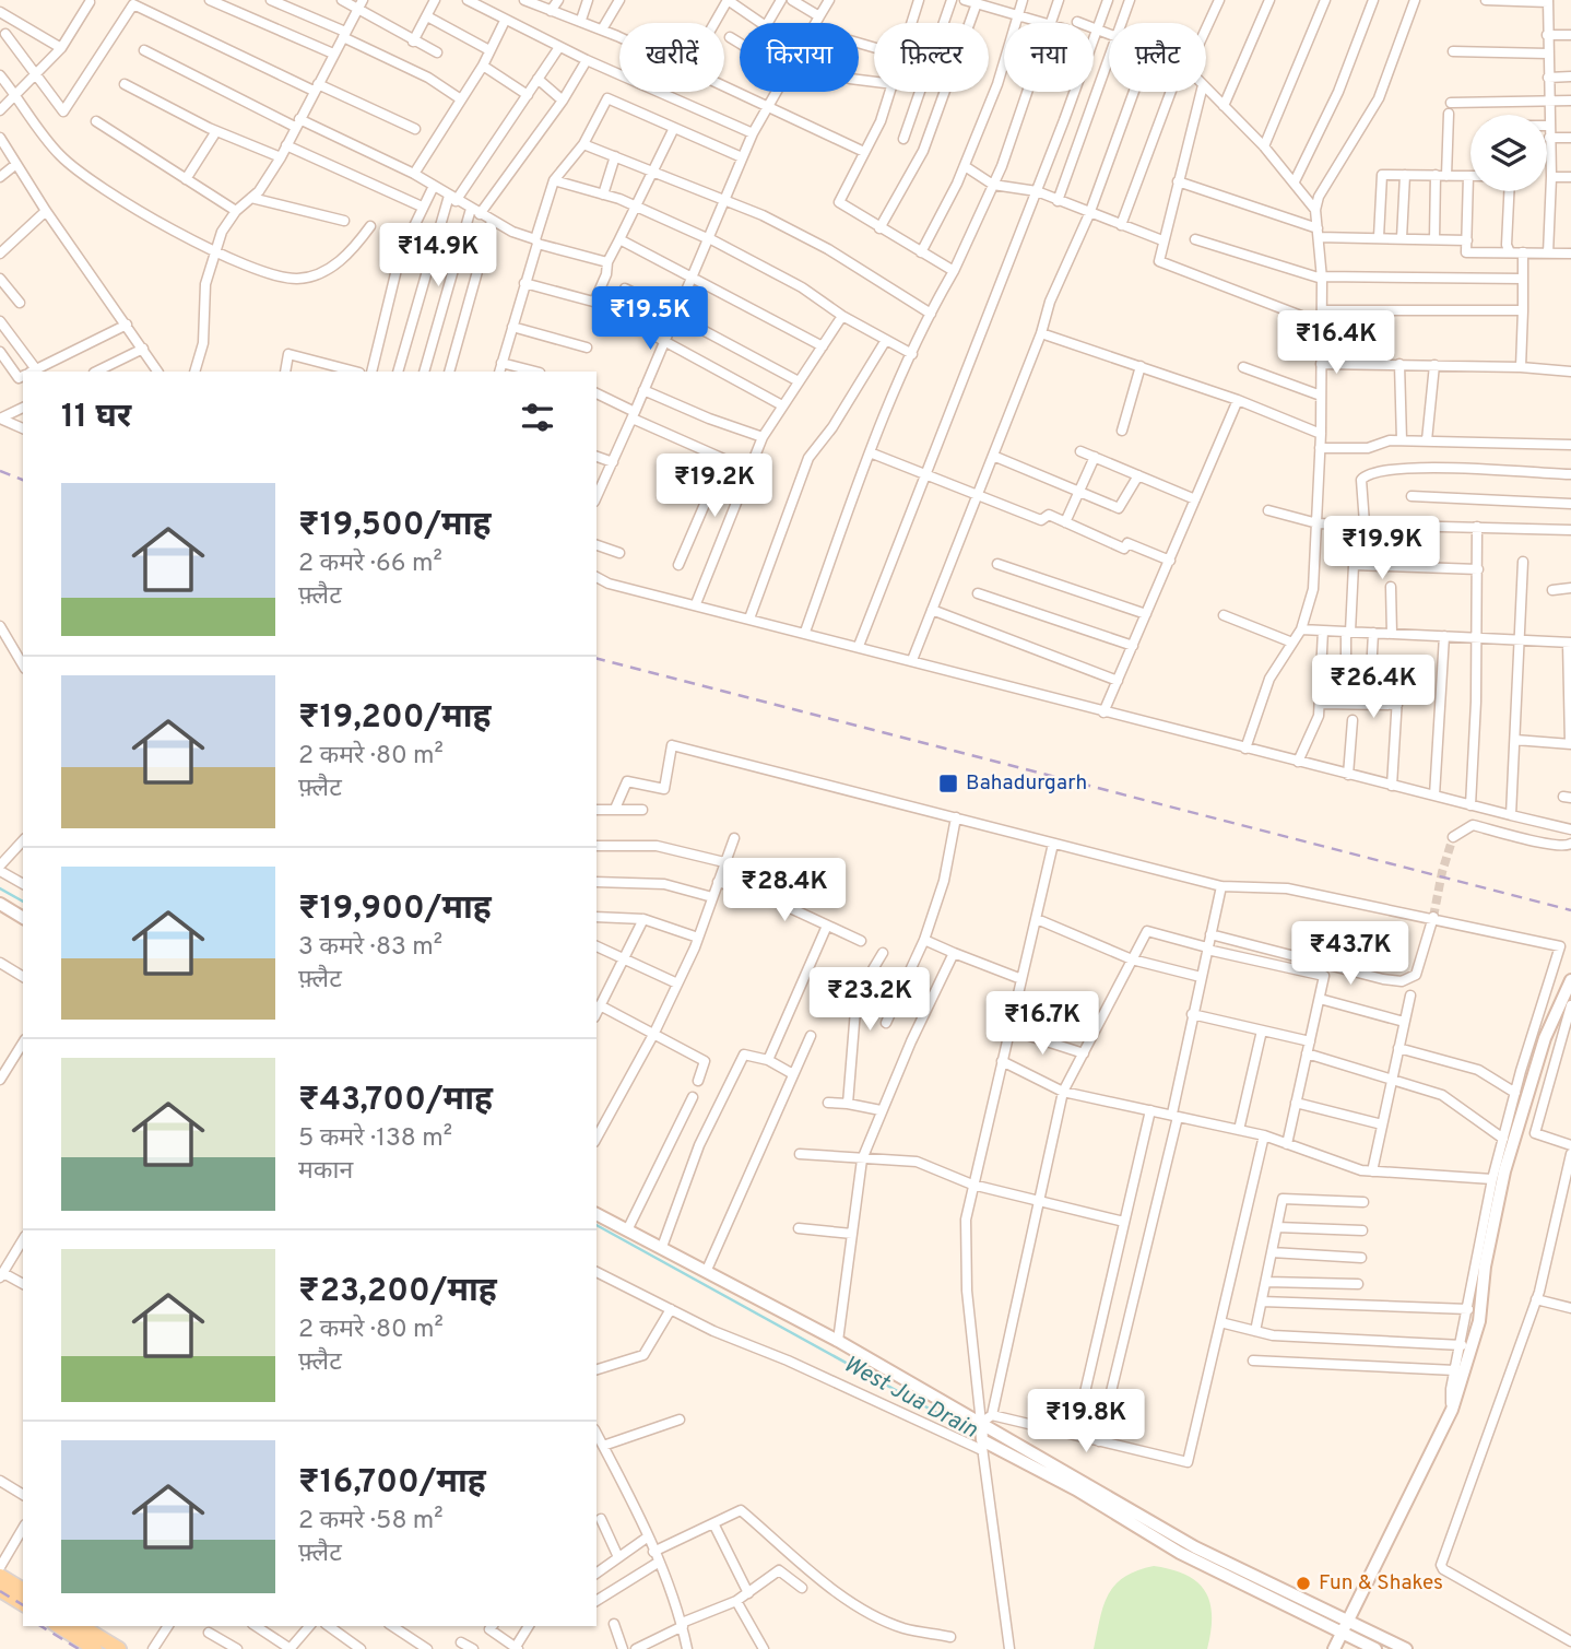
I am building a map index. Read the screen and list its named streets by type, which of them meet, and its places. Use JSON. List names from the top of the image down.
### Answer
{
  "water": ["West Jua Drain"],
  "places": {
    "transit": ["Bahadurgarh"],
    "other": ["Fun & Shakes"]
  },
  "page": {
    "chip": [
      "खरीदें",
      "किराया",
      "फ़िल्टर",
      "नया",
      "फ़्लैट"
    ],
    "price": [
      "₹14.9K",
      "₹19.5K",
      "₹16.4K",
      "₹19.2K",
      "₹19.9K",
      "₹26.4K",
      "₹28.4K",
      "₹43.7K",
      "₹23.2K",
      "₹16.7K",
      "₹19.8K"
    ],
    "heading": "11 घर",
    "list": [
      {
        "name": "₹19,500/माह",
        "note": "2 कमरे · 66 m² · फ़्लैट"
      },
      {
        "name": "₹19,200/माह",
        "note": "2 कमरे · 80 m² · फ़्लैट"
      },
      {
        "name": "₹19,900/माह",
        "note": "3 कमरे · 83 m² · फ़्लैट"
      },
      {
        "name": "₹43,700/माह",
        "note": "5 कमरे · 138 m² · मकान"
      },
      {
        "name": "₹23,200/माह",
        "note": "2 कमरे · 80 m² · फ़्लैट"
      },
      {
        "name": "₹16,700/माह",
        "note": "2 कमरे · 58 m² · फ़्लैट"
      }
    ]
  }
}
